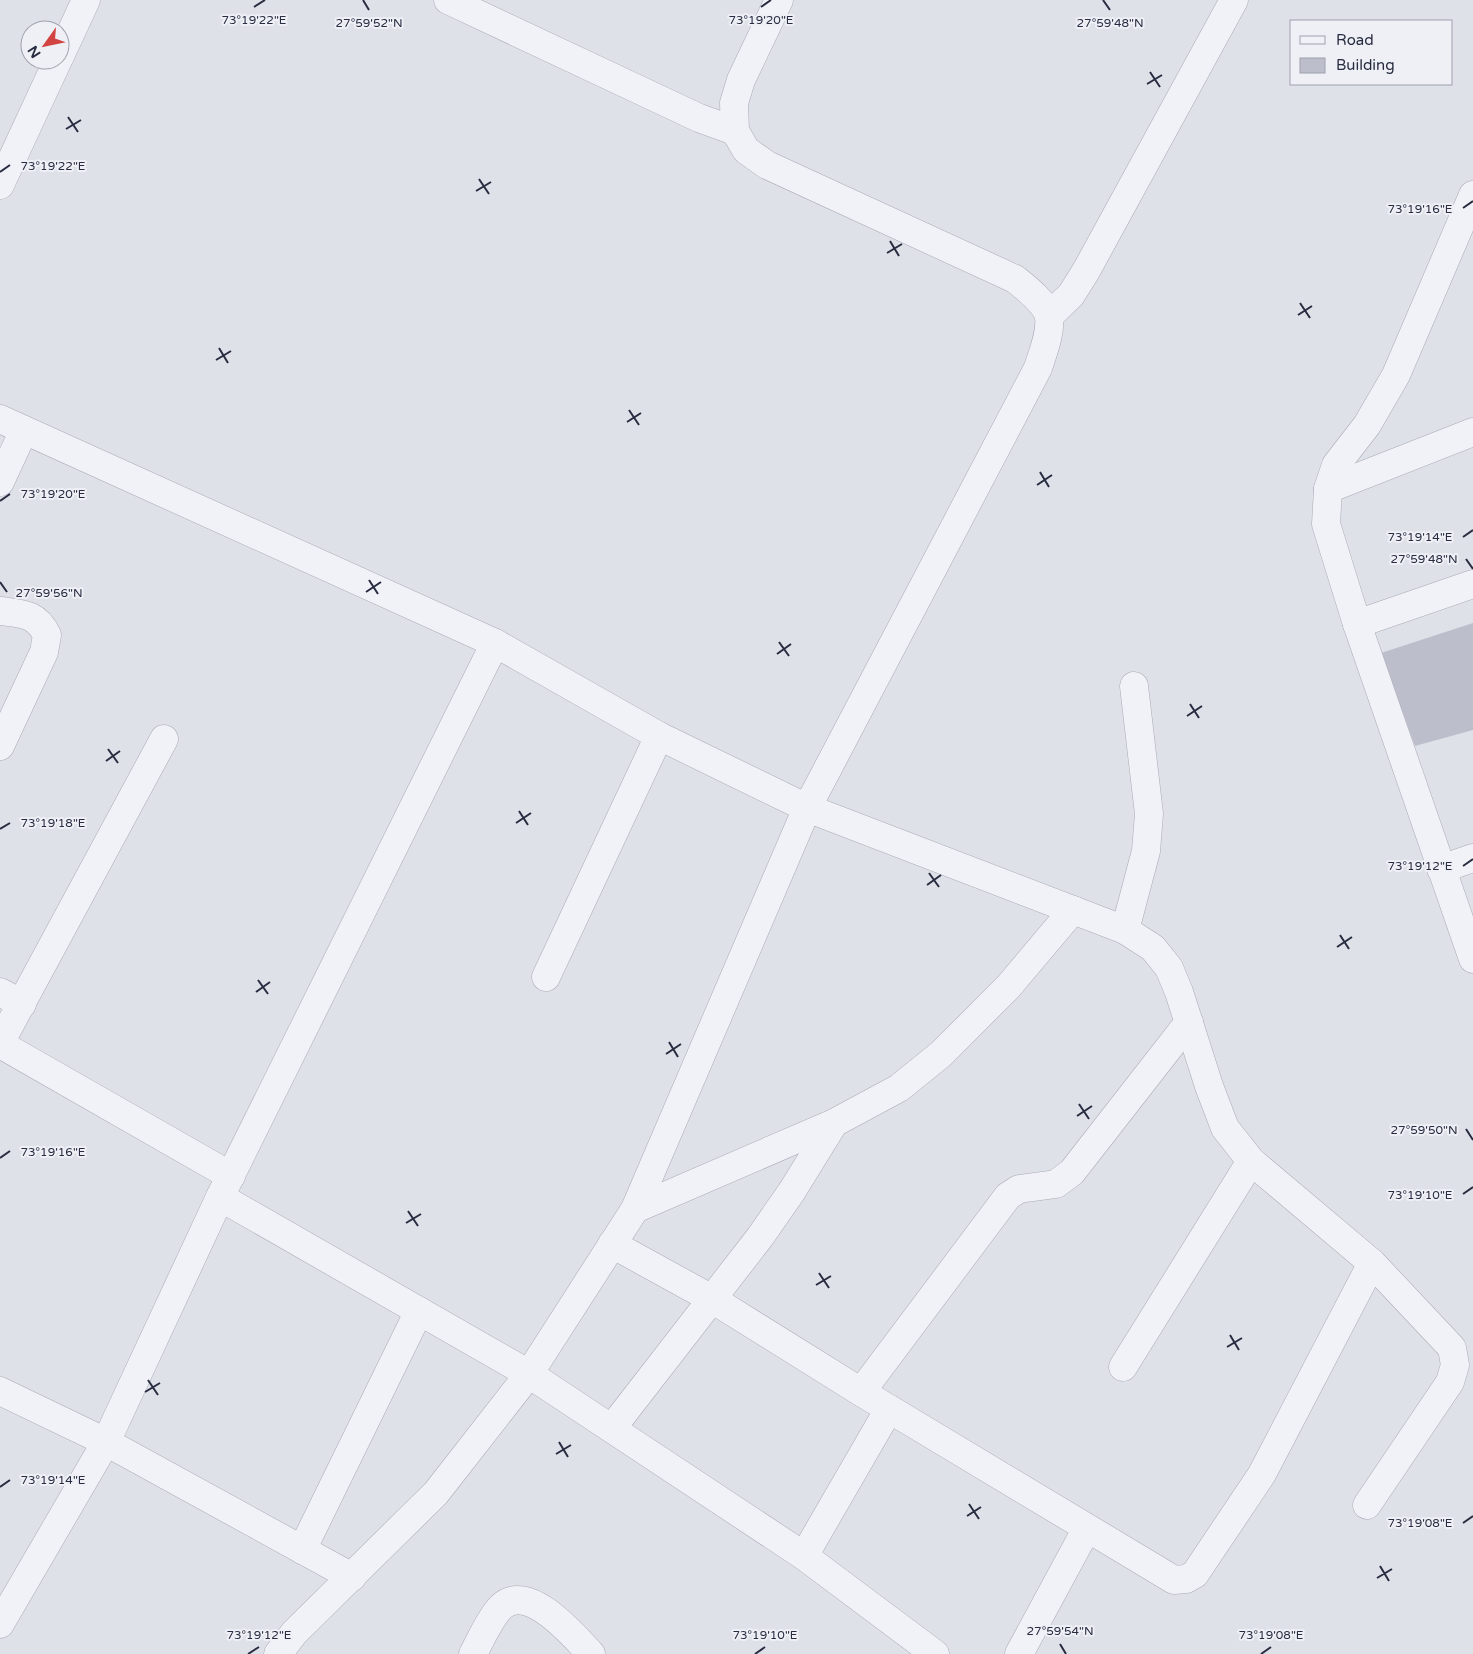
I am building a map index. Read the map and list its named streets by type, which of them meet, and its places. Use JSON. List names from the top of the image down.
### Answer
{
  "legend": ["Road", "Building"],
  "north": "bottom left",
  "coordinates": [
    "73°19'22\"E",
    "73°19'20\"E",
    "27°59'52\"N",
    "27°59'48\"N",
    "73°19'16\"E",
    "73°19'14\"E",
    "27°59'56\"N",
    "73°19'18\"E",
    "73°19'12\"E",
    "27°59'50\"N",
    "73°19'10\"E",
    "73°19'08\"E",
    "27°59'54\"N"
  ]
}
